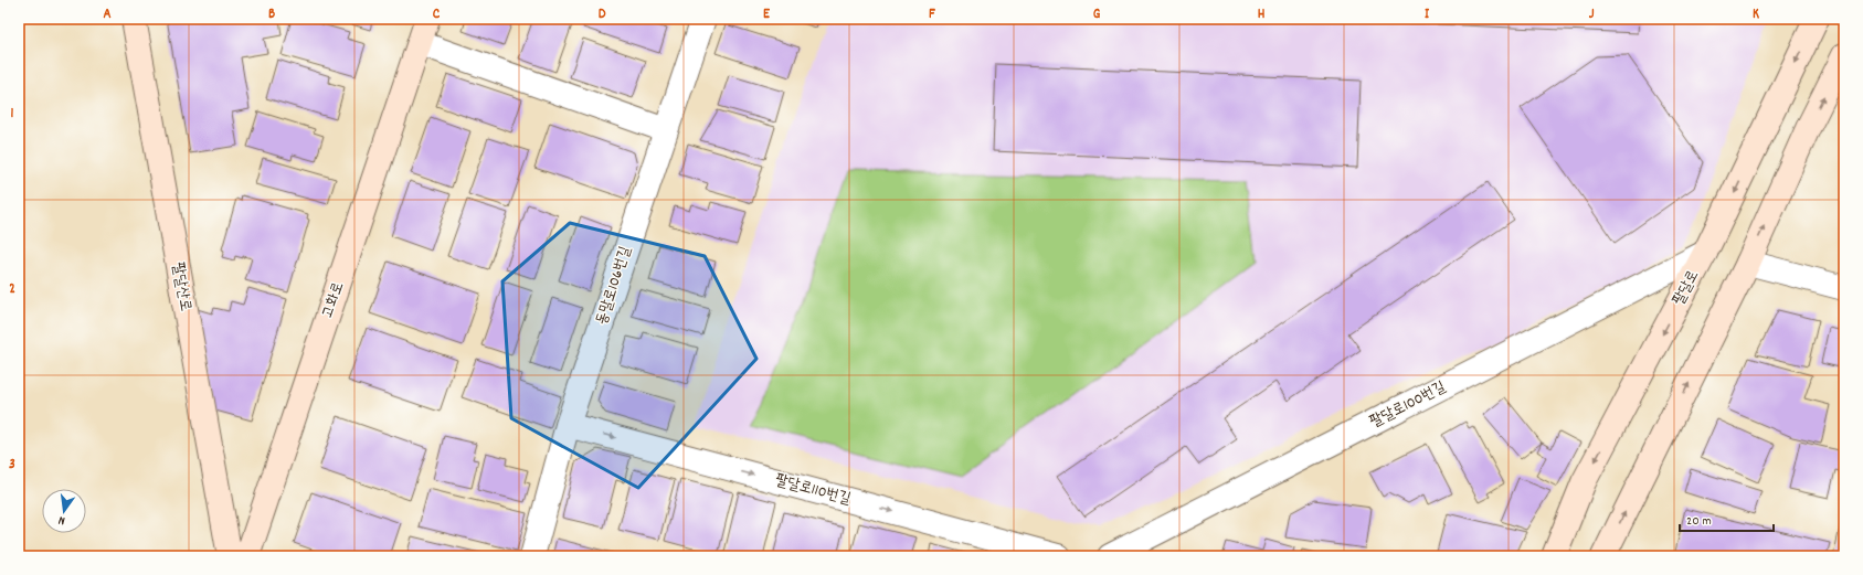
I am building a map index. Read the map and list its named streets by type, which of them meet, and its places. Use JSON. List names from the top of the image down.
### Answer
{
  "streets": {
    "main road": ["팔달산로", "팔달로", "고화로"],
    "street": ["동말로106번길", "팔달로100번길", "팔달로110번길"]
  },
  "crossings": [
    ["동말로106번길", "팔달로110번길"],
    ["팔달로", "팔달로100번길"]
  ],
  "one_way": ["팔달로110번길"],
  "scale_bar": "20 m",
  "north": "bottom",
  "grid": {
    "columns": [
      "A",
      "B",
      "C",
      "D",
      "E",
      "F",
      "G",
      "H",
      "I",
      "J",
      "K"
    ],
    "rows": ["1", "2", "3"]
  }
}
